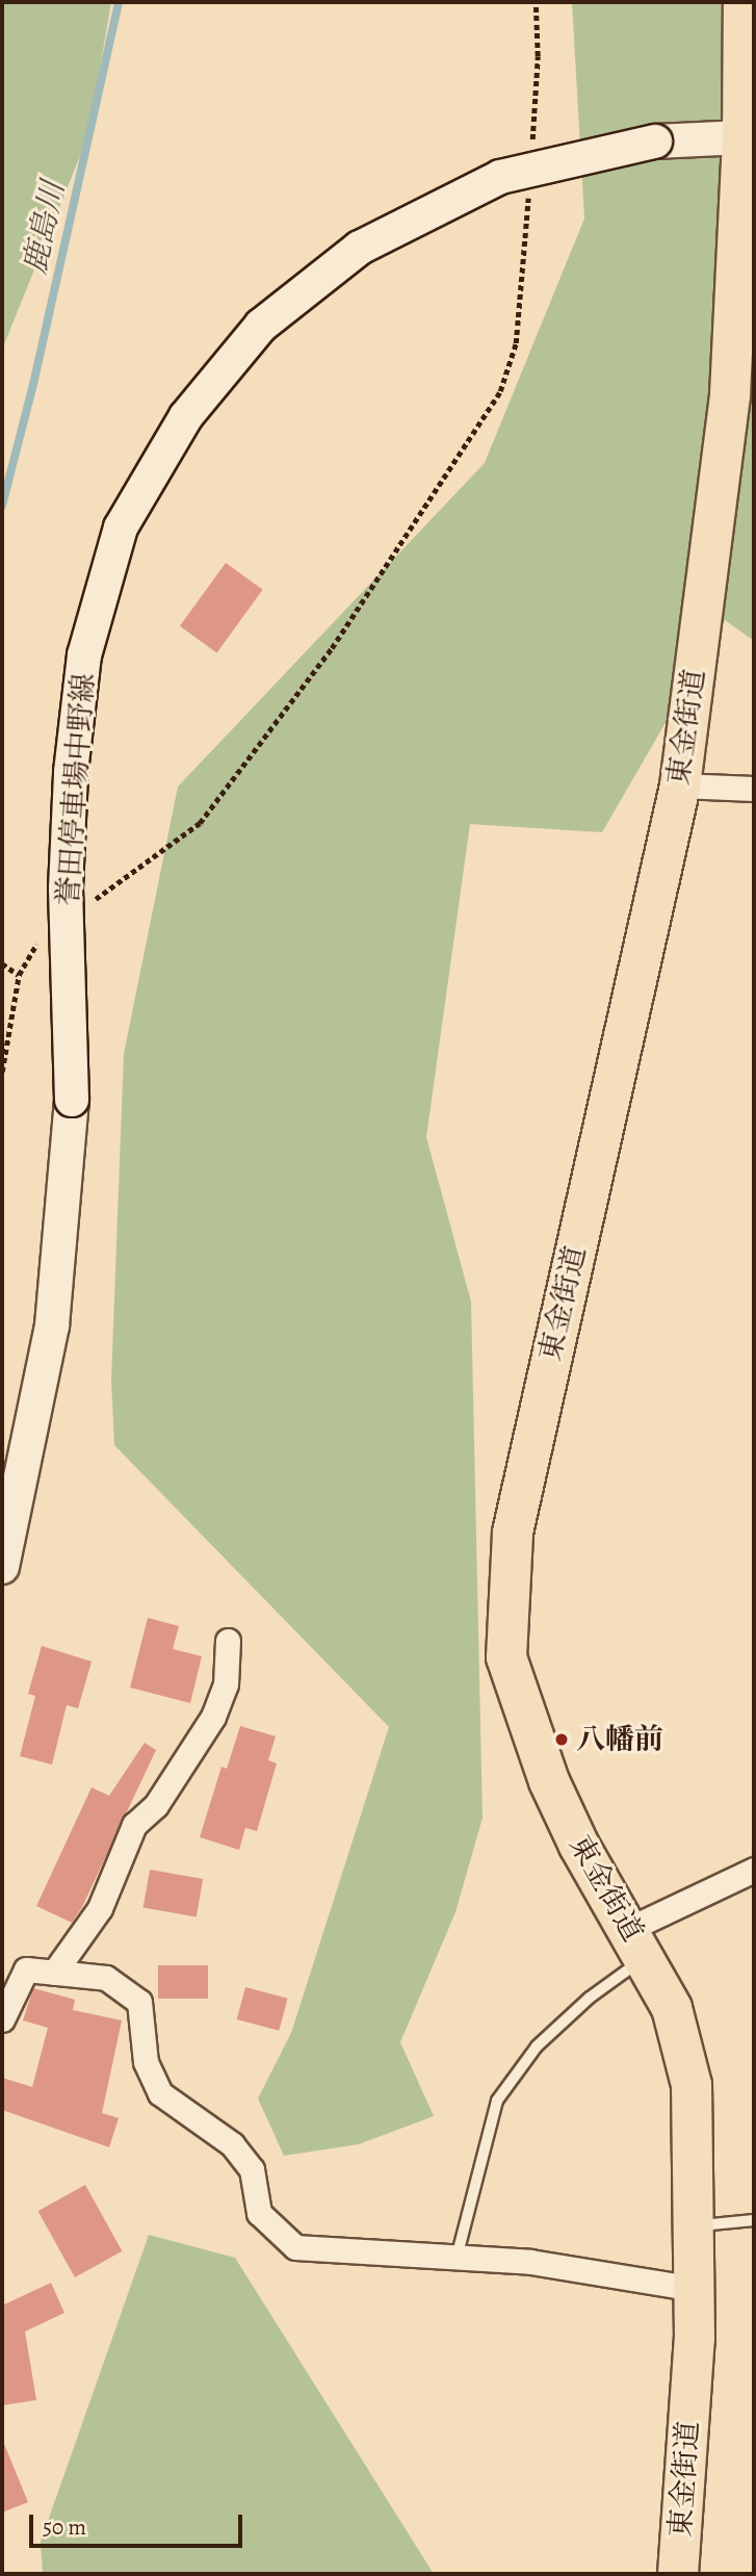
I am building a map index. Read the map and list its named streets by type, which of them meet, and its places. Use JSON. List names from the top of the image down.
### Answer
{
  "streets": {
    "highway": ["東金街道"],
    "main road": ["誉田停車場中野線"]
  },
  "crossings": [
    ["東金街道", "誉田停車場中野線"]
  ],
  "water": ["鹿島川"],
  "places": ["八幡前"],
  "scale_bar": "50 m"
}
